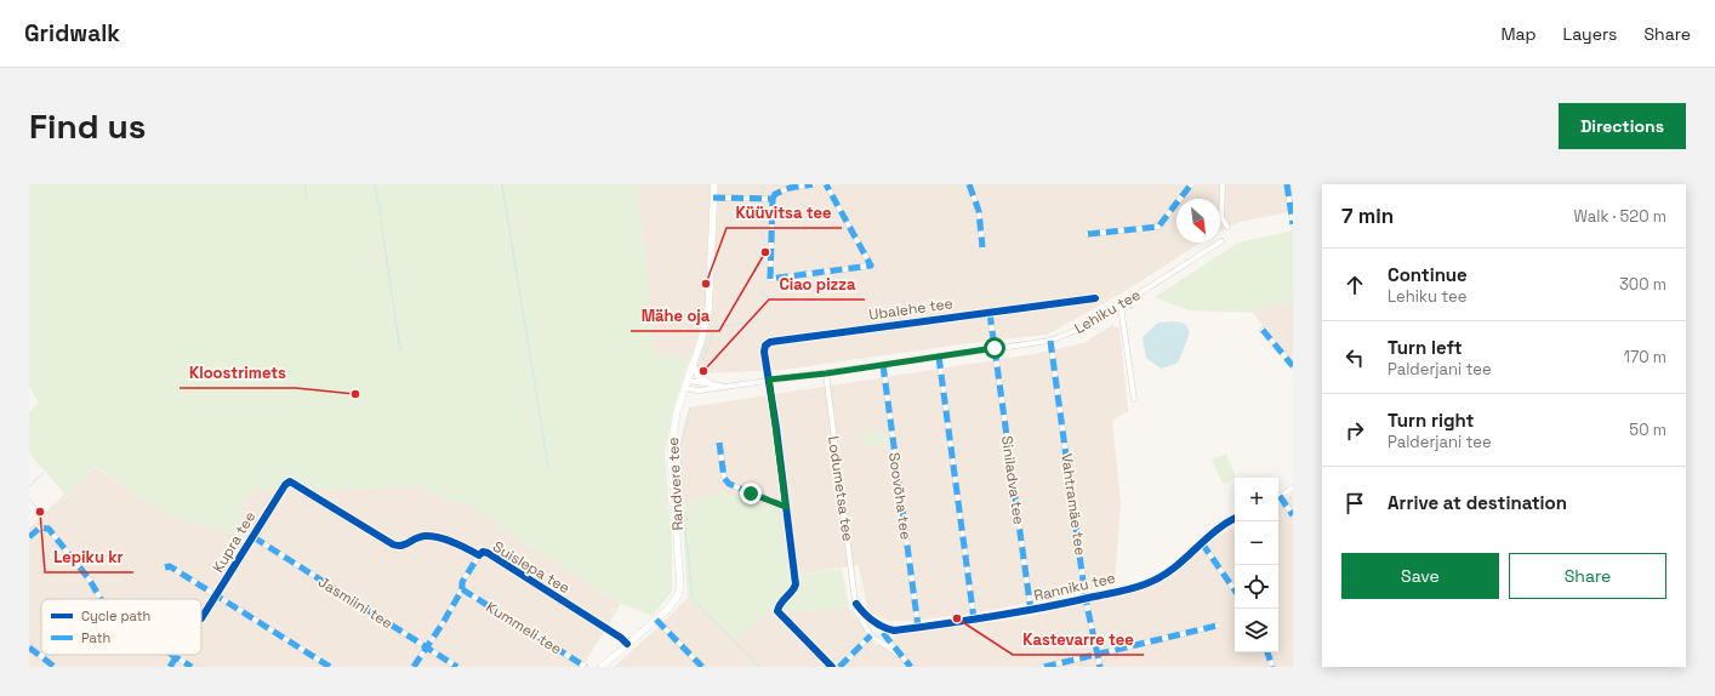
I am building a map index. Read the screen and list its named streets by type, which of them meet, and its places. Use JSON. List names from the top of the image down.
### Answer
{
  "streets": {
    "main road": ["Randvere tee"],
    "street": [
      "Ubalehe tee",
      "Lehiku tee",
      "Siniladva tee",
      "Lodumetsa tee",
      "Soovõha tee",
      "Vahtramäe tee",
      "Kupra tee",
      "Suislepa tee",
      "Ranniku tee",
      "Jasmiini tee",
      "Kummeli tee"
    ]
  },
  "crossings": [
    ["Ubalehe tee", "Lehiku tee"],
    ["Ubalehe tee", "Siniladva tee"],
    ["Lehiku tee", "Siniladva tee"],
    ["Lehiku tee", "Randvere tee"],
    ["Lehiku tee", "Lodumetsa tee"],
    ["Lehiku tee", "Soovõha tee"],
    ["Lehiku tee", "Vahtramäe tee"],
    ["Siniladva tee", "Ranniku tee"],
    ["Randvere tee", "Suislepa tee"],
    ["Soovõha tee", "Ranniku tee"],
    ["Vahtramäe tee", "Ranniku tee"],
    ["Kupra tee", "Suislepa tee"],
    ["Kupra tee", "Jasmiini tee"]
  ],
  "places": [
    "Mähe oja",
    "Küüvitsa tee",
    "Ciao pizza",
    "Kloostrimets",
    "Lepiku kr",
    "Kastevarre tee"
  ],
  "legend": ["Cycle path", "Path"],
  "north": "bottom right",
  "page": {
    "header": "Gridwalk",
    "nav": ["Map", "Layers", "Share"],
    "buttons": [
      "Directions",
      ["Save", "Share"]
    ],
    "title": "Find us",
    "heading": ["7 min", "Walk · 520 m"],
    "list": [
      ["Continue", "Lehiku tee", "300 m"],
      ["Turn left", "Palderjani tee", "170 m"],
      ["Turn right", "Palderjani tee", "50 m"],
      "Arrive at destination"
    ],
    "map_buttons": ["+", "−"]
  }
}
